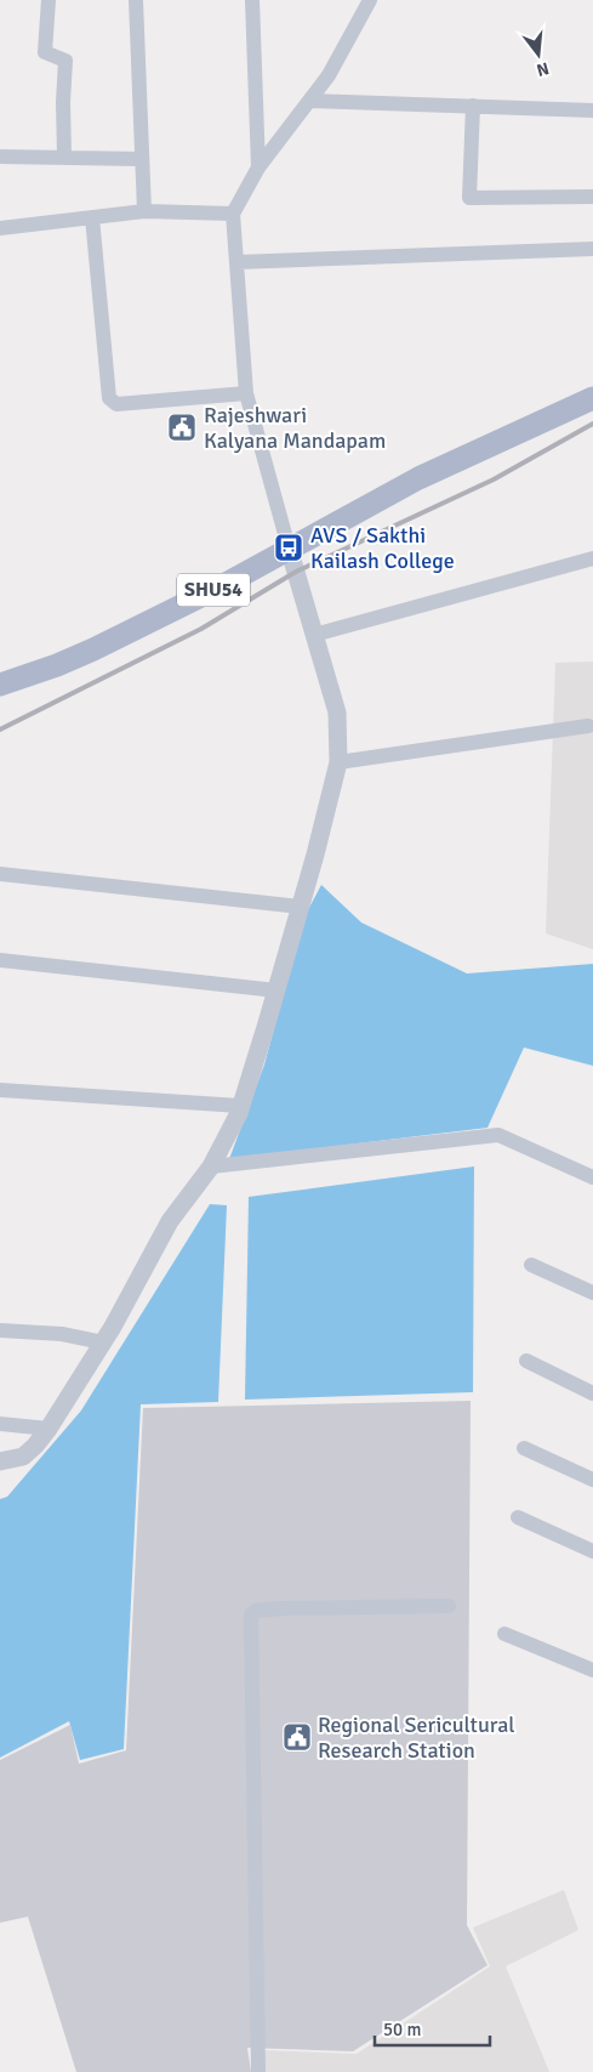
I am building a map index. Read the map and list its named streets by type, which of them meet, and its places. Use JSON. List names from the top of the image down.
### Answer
{
  "streets": {
    "main road": ["SHU54"]
  },
  "places": {
    "public building": ["Rajeshwari Kalyana Mandapam", "Regional Sericultural Research Station"],
    "bus stop": ["AVS / Sakthi Kailash College"]
  },
  "scale_bar": "50 m",
  "north": "bottom"
}
